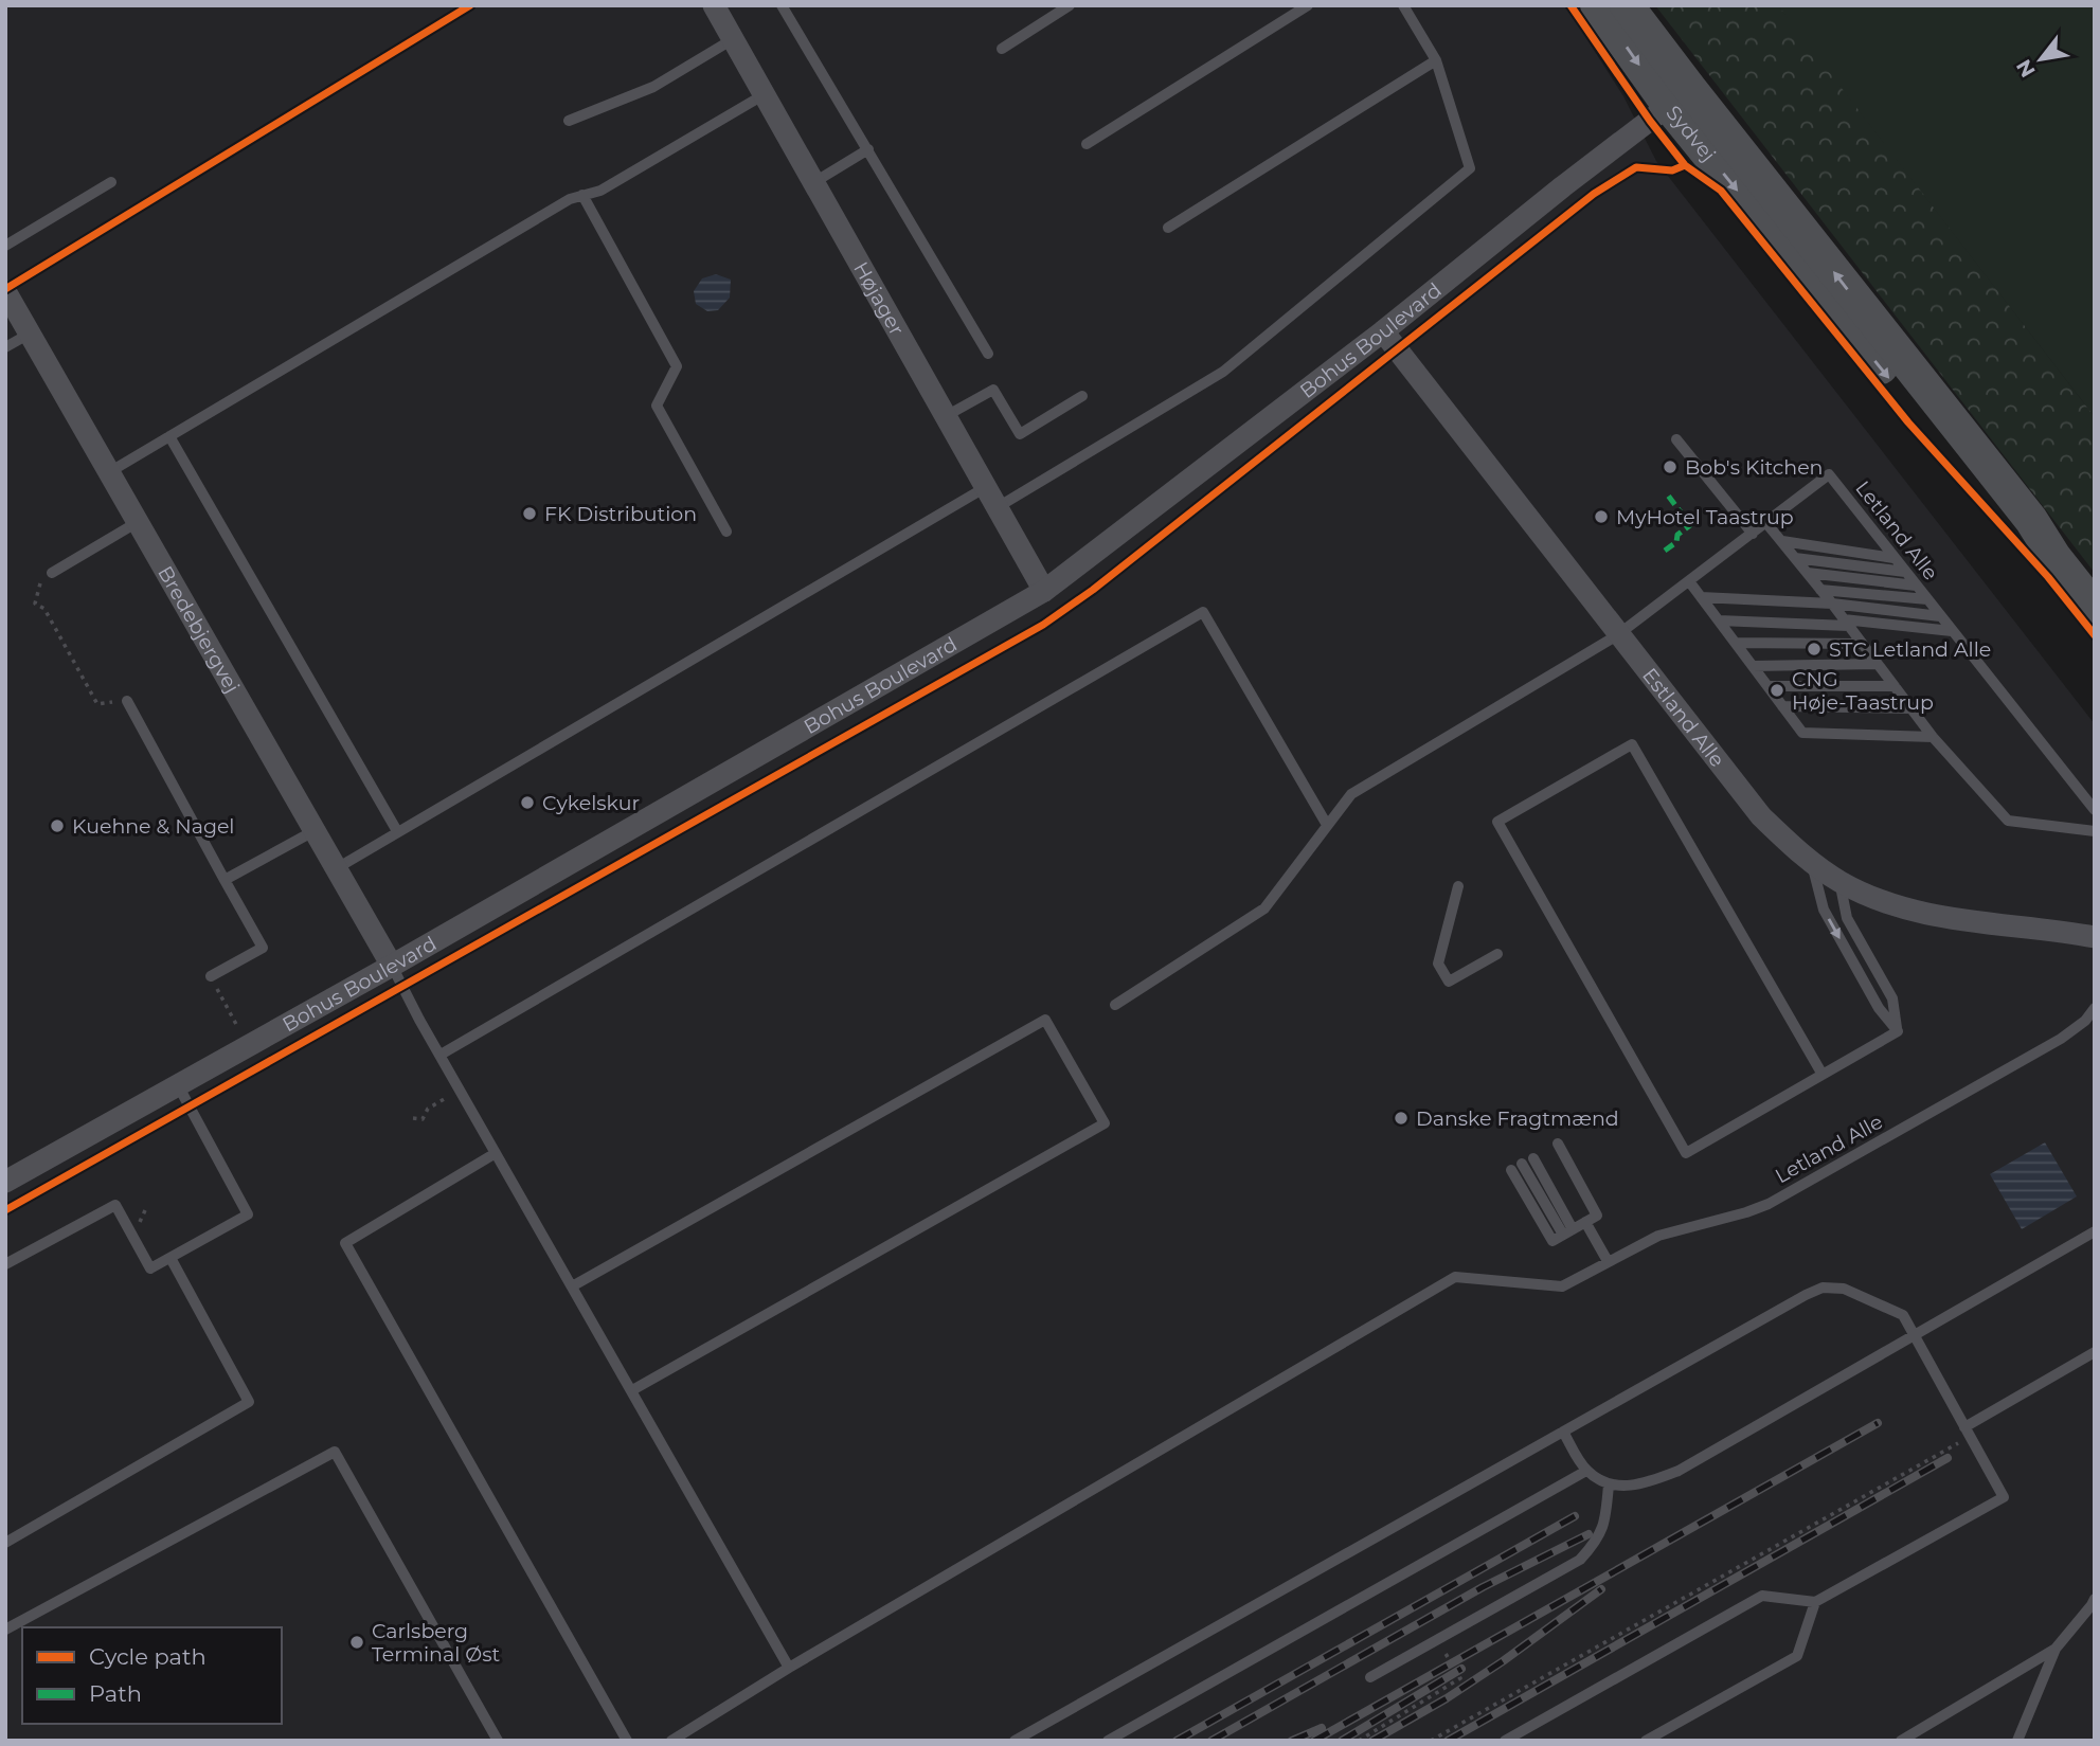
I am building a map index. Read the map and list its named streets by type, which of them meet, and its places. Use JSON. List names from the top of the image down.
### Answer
{
  "streets": {
    "main road": ["Sydvej"],
    "street": [
      "Højager",
      "Bohus Boulevard",
      "Bredebjergvej",
      "Estland Alle"
    ],
    "lane": ["Letland Alle"]
  },
  "crossings": [
    ["Sydvej", "Bohus Boulevard"],
    ["Højager", "Bohus Boulevard"],
    ["Bohus Boulevard", "Bredebjergvej"],
    ["Bohus Boulevard", "Estland Alle"],
    ["Letland Alle", "Estland Alle"]
  ],
  "places": [
    "Bob's Kitchen",
    "FK Distribution",
    "MyHotel Taastrup",
    "STC Letland Alle",
    "CNG Høje-Taastrup",
    "Cykelskur",
    "Kuehne & Nagel",
    "Danske Fragtmænd",
    "Carlsberg Terminal Øst"
  ],
  "legend": ["Cycle path", "Path"],
  "north": "bottom left"
}
